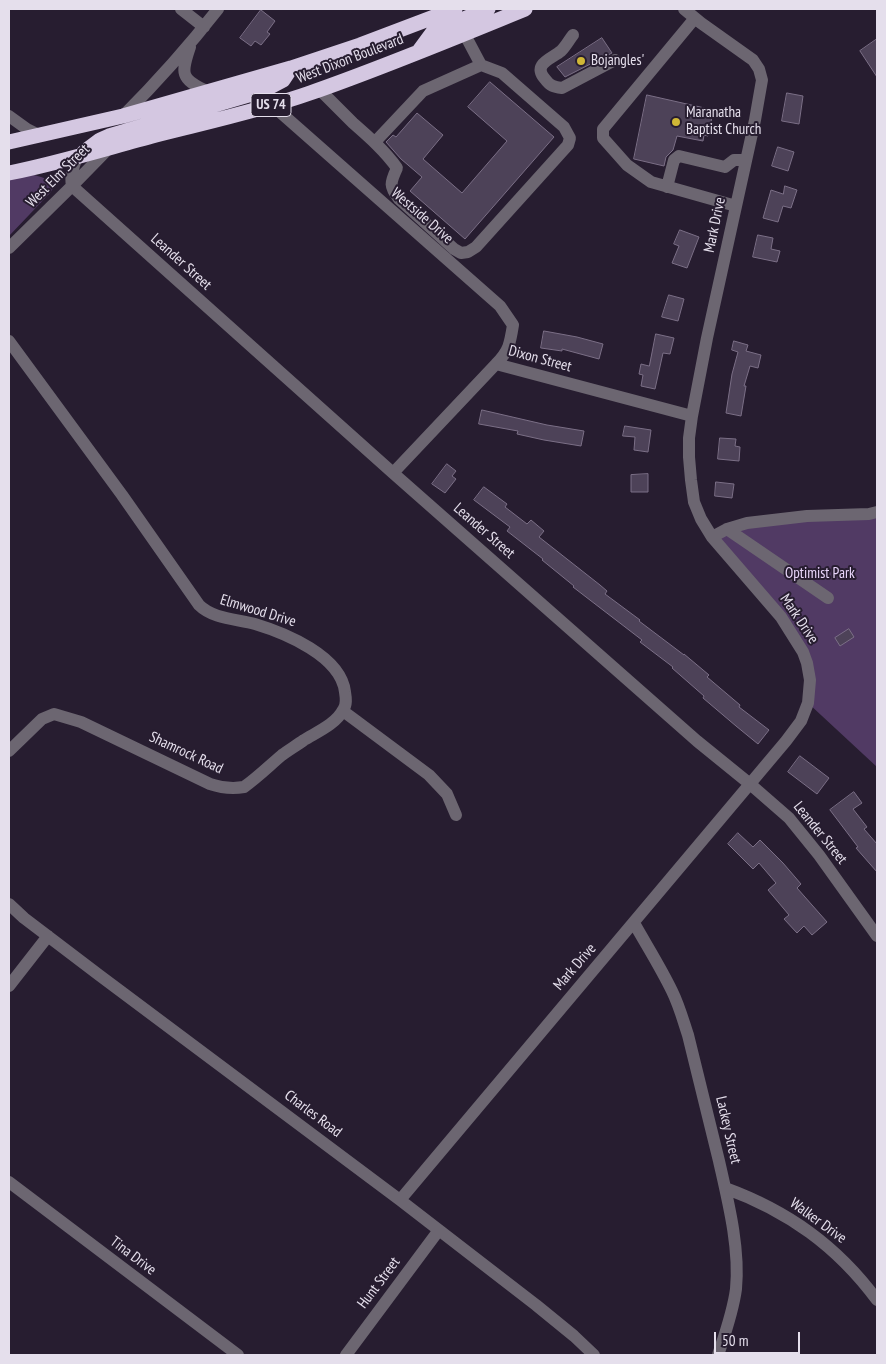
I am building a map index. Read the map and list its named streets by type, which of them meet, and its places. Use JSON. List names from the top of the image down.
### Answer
{
  "streets": {
    "highway": ["West Dixon Boulevard", "US 74"],
    "street": [
      "West Elm Street",
      "Westside Drive",
      "Mark Drive",
      "Leander Street",
      "Dixon Street",
      "Elmwood Drive",
      "Shamrock Road",
      "Charles Road",
      "Lackey Street",
      "Walker Drive",
      "Tina Drive",
      "Hunt Street"
    ]
  },
  "crossings": [
    ["West Dixon Boulevard", "West Elm Street"],
    ["West Dixon Boulevard", "Westside Drive"],
    ["West Elm Street", "Leander Street"],
    ["Westside Drive", "Dixon Street"],
    ["Mark Drive", "Leander Street"],
    ["Mark Drive", "Dixon Street"],
    ["Mark Drive", "Charles Road"],
    ["Mark Drive", "Lackey Street"],
    ["Leander Street", "Dixon Street"],
    ["Elmwood Drive", "Shamrock Road"],
    ["Charles Road", "Hunt Street"],
    ["Lackey Street", "Walker Drive"]
  ],
  "parks": ["Optimist Park"],
  "places": ["Bojangles'", "Maranatha Baptist Church"],
  "scale_bar": "50 m"
}
